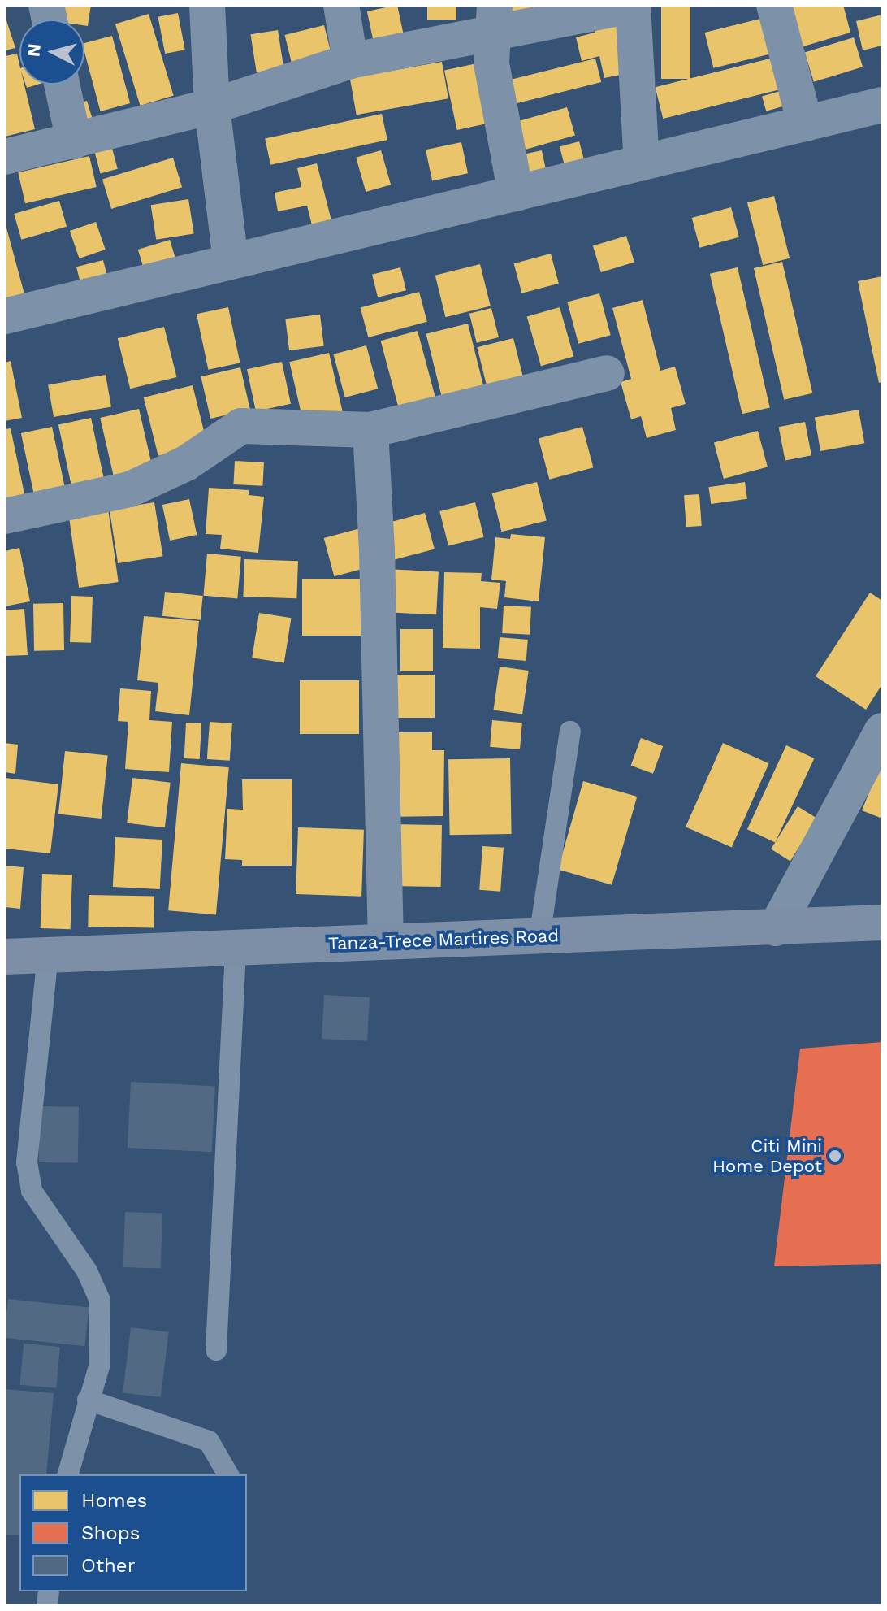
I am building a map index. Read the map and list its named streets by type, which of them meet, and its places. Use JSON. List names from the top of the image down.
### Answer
{
  "streets": {
    "main road": ["Tanza-Trece Martires Road"]
  },
  "places": ["Citi Mini Home Depot"],
  "legend": ["Homes", "Shops", "Other"],
  "north": "left"
}
